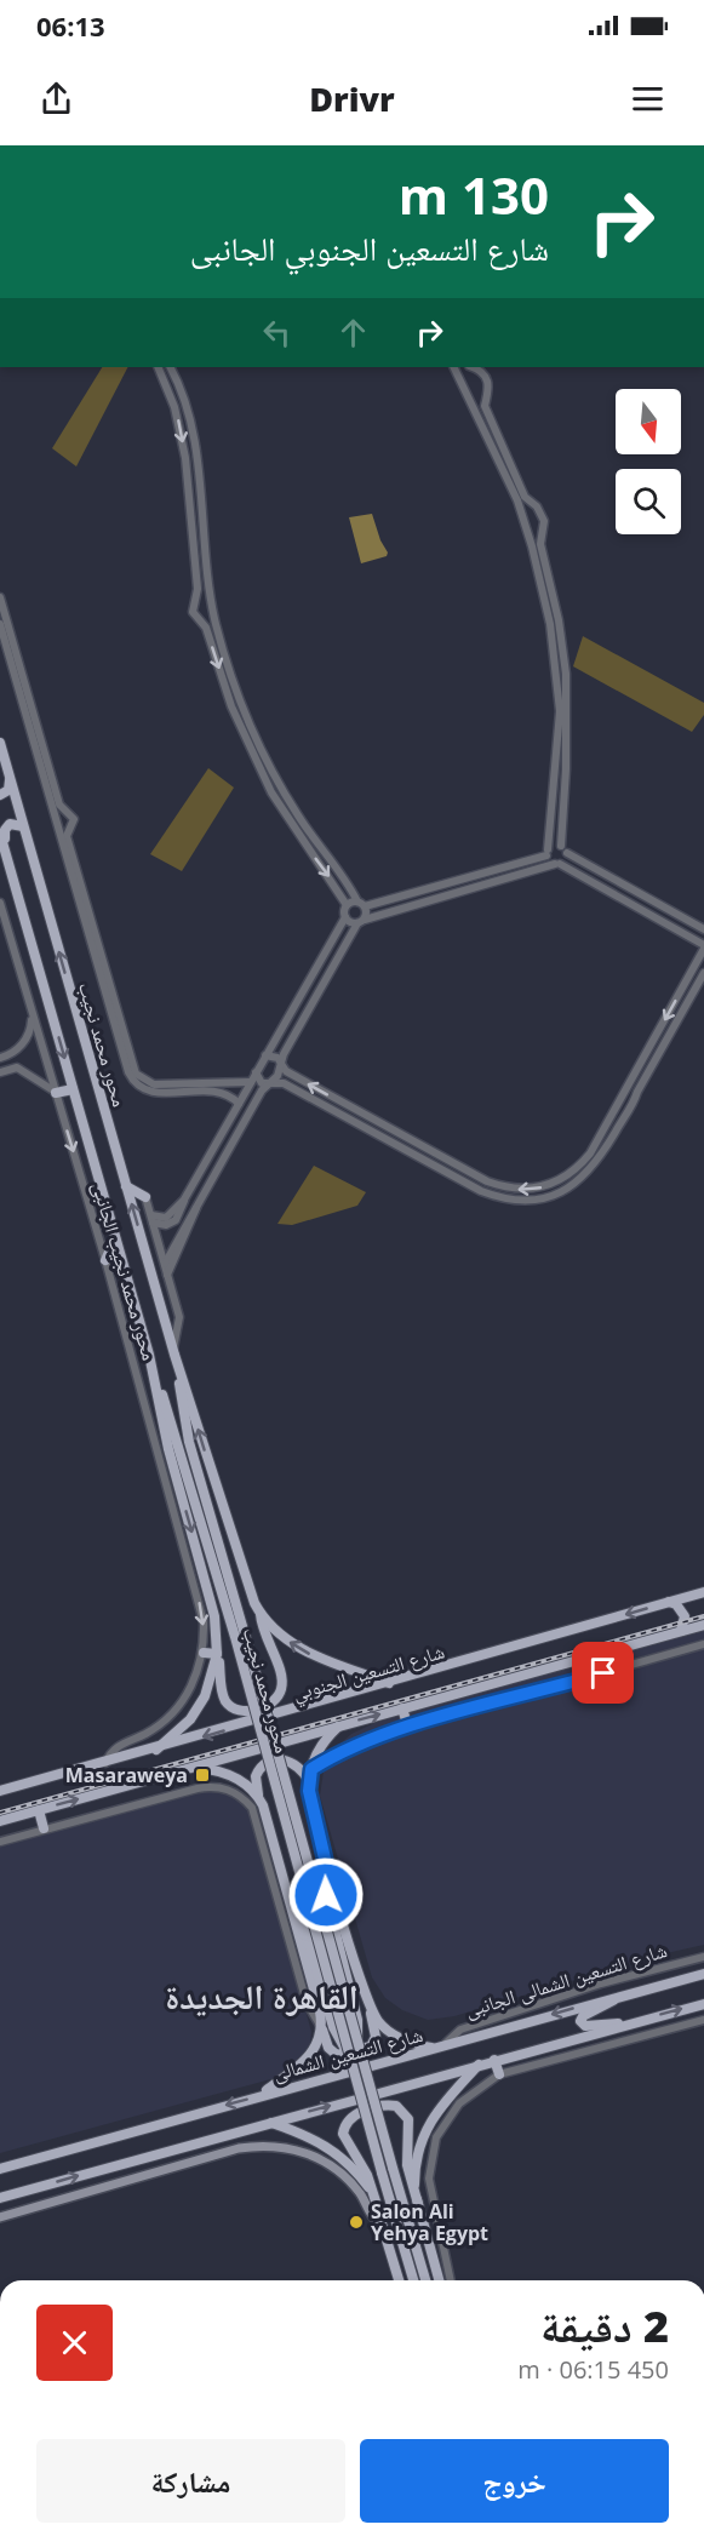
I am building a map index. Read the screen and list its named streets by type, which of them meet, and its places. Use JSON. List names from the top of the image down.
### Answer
{
  "streets": {
    "main road": ["محور محمد نجيب", "شارع التسعين الجنوبي", "شارع التسعين الشمالى"],
    "street": ["محور محمد نجيب الجانبى", "شارع التسعين الشمالى الجانبى"]
  },
  "crossings": [
    ["محور محمد نجيب", "محور محمد نجيب الجانبى"],
    ["محور محمد نجيب", "شارع التسعين الجنوبي"],
    ["شارع التسعين الشمالى الجانبى", "شارع التسعين الشمالى"]
  ],
  "one_way": ["محور محمد نجيب الجانبى"],
  "districts": ["القاهرة الجديدة"],
  "places": {
    "transit": ["Masaraweya"],
    "other": ["Salon Ali Yehya Egypt"]
  },
  "north": "bottom",
  "page": {
    "status": "06:13",
    "header": "Drivr",
    "turn": ["130 m", "شارع التسعين الجنوبي الجانبى"],
    "heading": ["2 دقيقة", "450 m · 06:15"],
    "buttons": ["خروج", "مشاركة"]
  }
}
